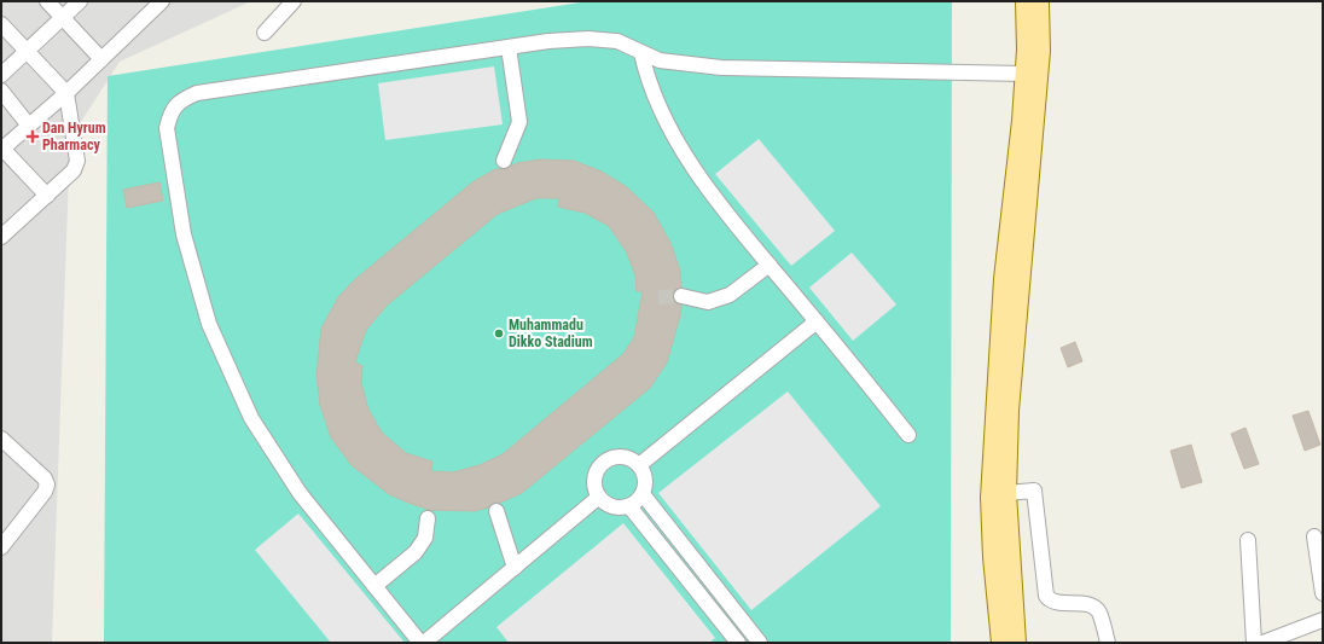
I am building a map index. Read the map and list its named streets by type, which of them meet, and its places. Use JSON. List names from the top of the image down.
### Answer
{
  "places": {
    "health": ["Dan Hyrum Pharmacy"],
    "other": ["Muhammadu Dikko Stadium"]
  }
}
